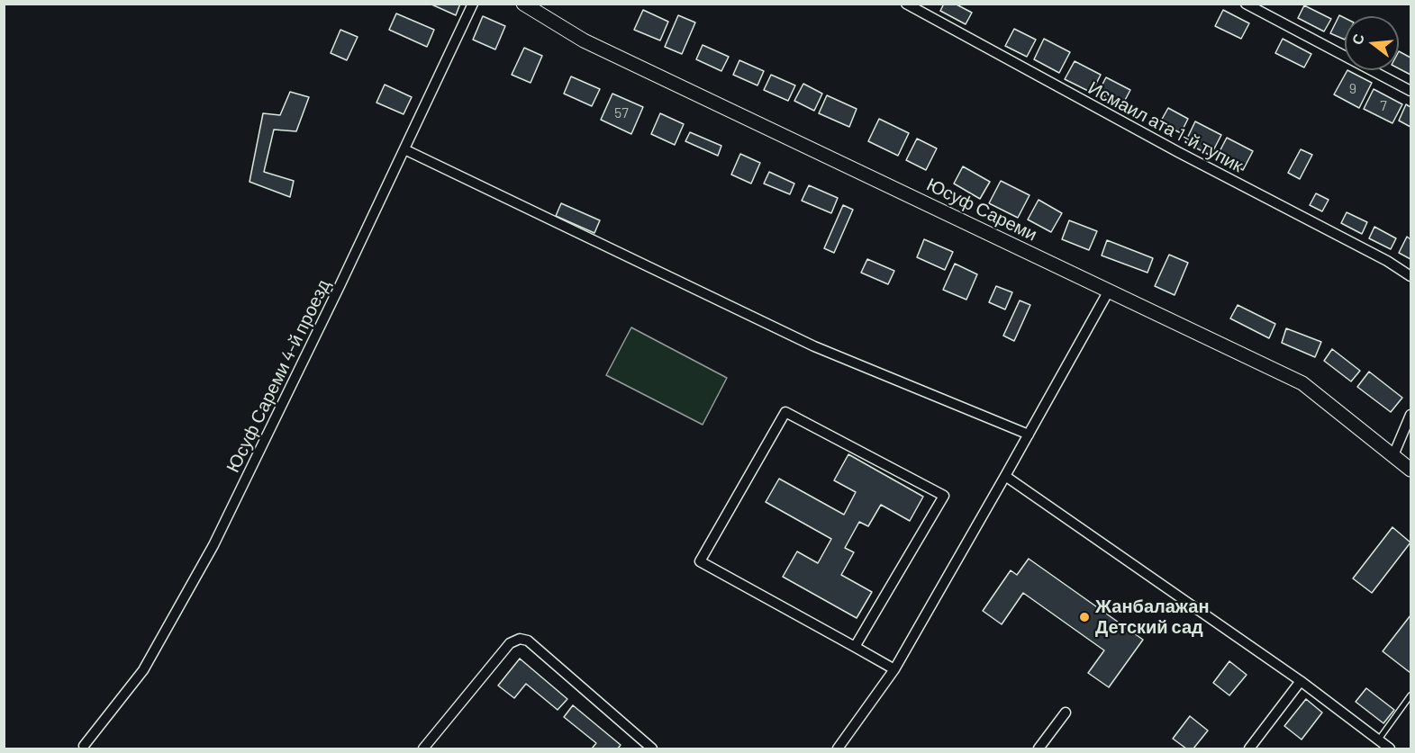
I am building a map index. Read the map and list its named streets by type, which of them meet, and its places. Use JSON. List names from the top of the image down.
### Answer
{
  "streets": {
    "main road": ["Юсуф Сареми"],
    "street": ["Исмаил ата 1-й тупик", "Юсуф Сареми 4-й проезд"]
  },
  "places": ["Жанбалажан Детский сад"],
  "house_numbers": ["9", "7", "57"],
  "north": "left"
}
